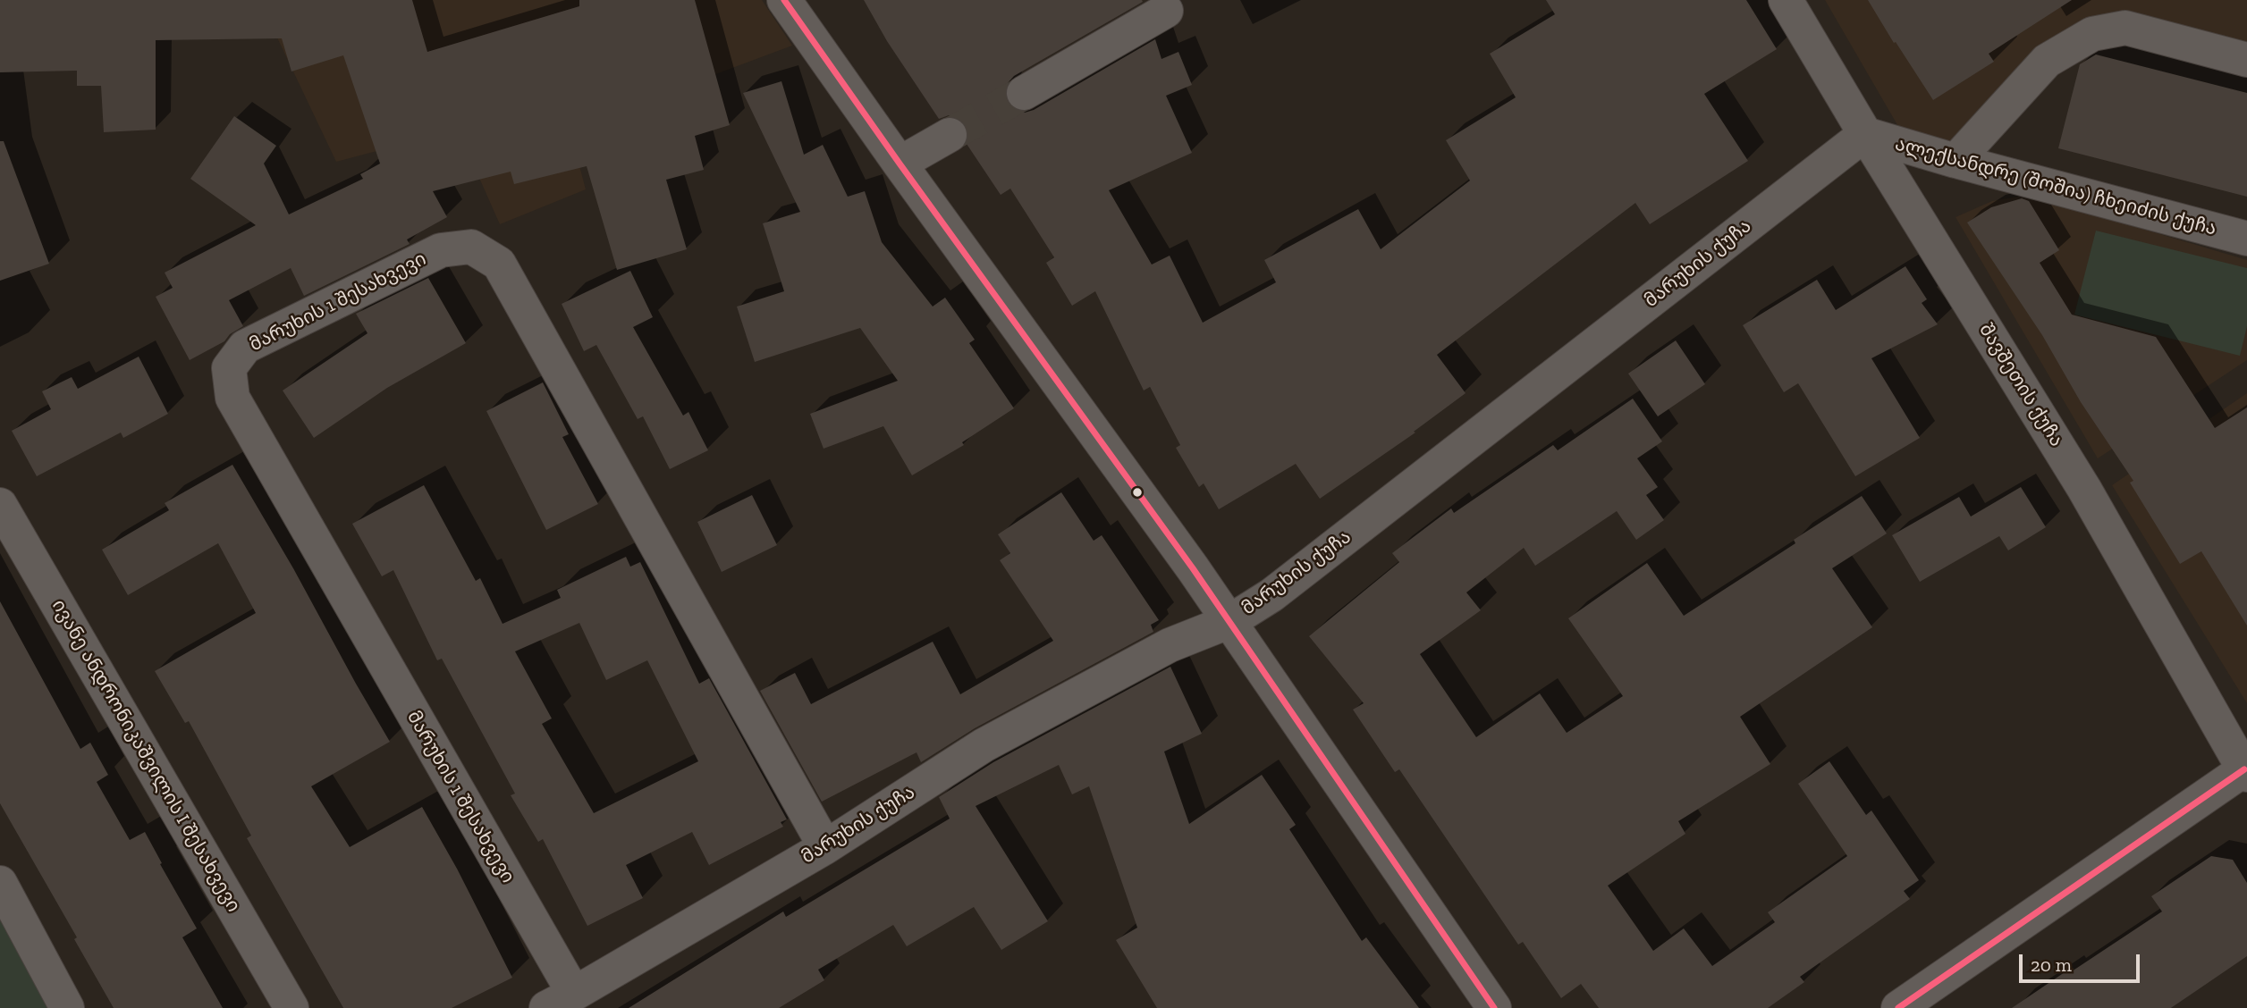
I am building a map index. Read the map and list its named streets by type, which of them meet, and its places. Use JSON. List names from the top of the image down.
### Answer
{
  "streets": {
    "street": [
      "ალექსანდრე (შოშია) ჩხეიძის ქუჩა",
      "მარუხის ქუჩა",
      "მარუხის 1 შესახვევი",
      "შავშეთის ქუჩა",
      "ივანე ანდრონიკაშვილის I შესახვევი"
    ]
  },
  "crossings": [
    ["ალექსანდრე (შოშია) ჩხეიძის ქუჩა", "მარუხის ქუჩა"],
    ["ალექსანდრე (შოშია) ჩხეიძის ქუჩა", "შავშეთის ქუჩა"],
    ["მარუხის ქუჩა", "მარუხის 1 შესახვევი"],
    ["მარუხის ქუჩა", "შავშეთის ქუჩა"]
  ],
  "scale_bar": "20 m"
}
